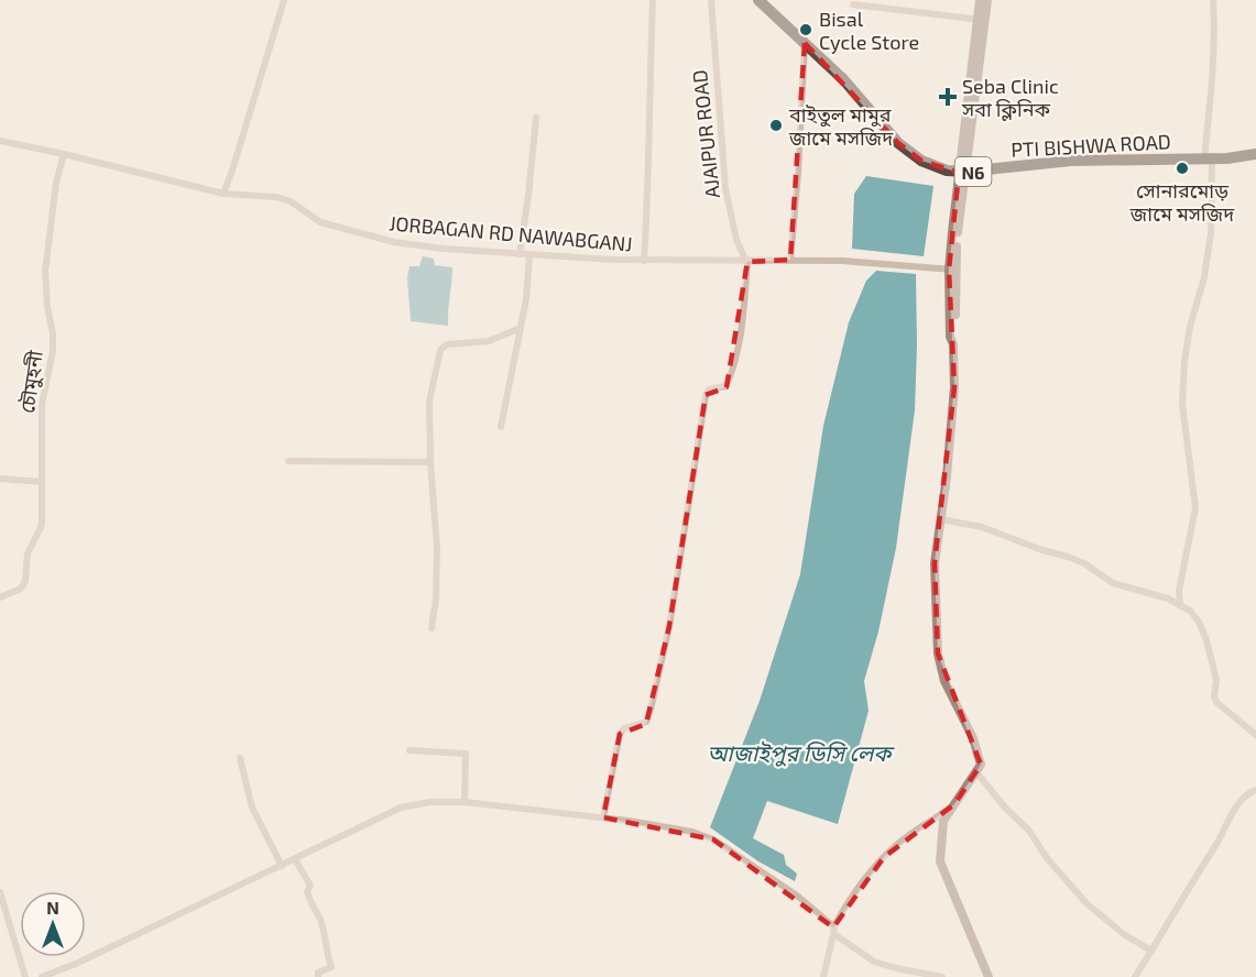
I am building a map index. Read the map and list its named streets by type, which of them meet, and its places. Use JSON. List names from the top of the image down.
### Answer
{
  "streets": {
    "highway": ["PTI BISHWA ROAD", "N6"],
    "street": ["AJAIPUR ROAD", "JORBAGAN RD NAWABGANJ", "চৌমুহনী"]
  },
  "crossings": [
    ["AJAIPUR ROAD", "JORBAGAN RD NAWABGANJ"],
    ["JORBAGAN RD NAWABGANJ", "চৌমুহনী"]
  ],
  "water": ["আজাইপুর ডিসি লেক"],
  "places": {
    "other": ["Bisal Cycle Store", "বাইতুল মামুর জামে মসজিদ", "সোনারমোড় জামে মসজিদ"],
    "health": ["Seba Clinic সবা ক্লিনিক"]
  },
  "north": "top"
}
